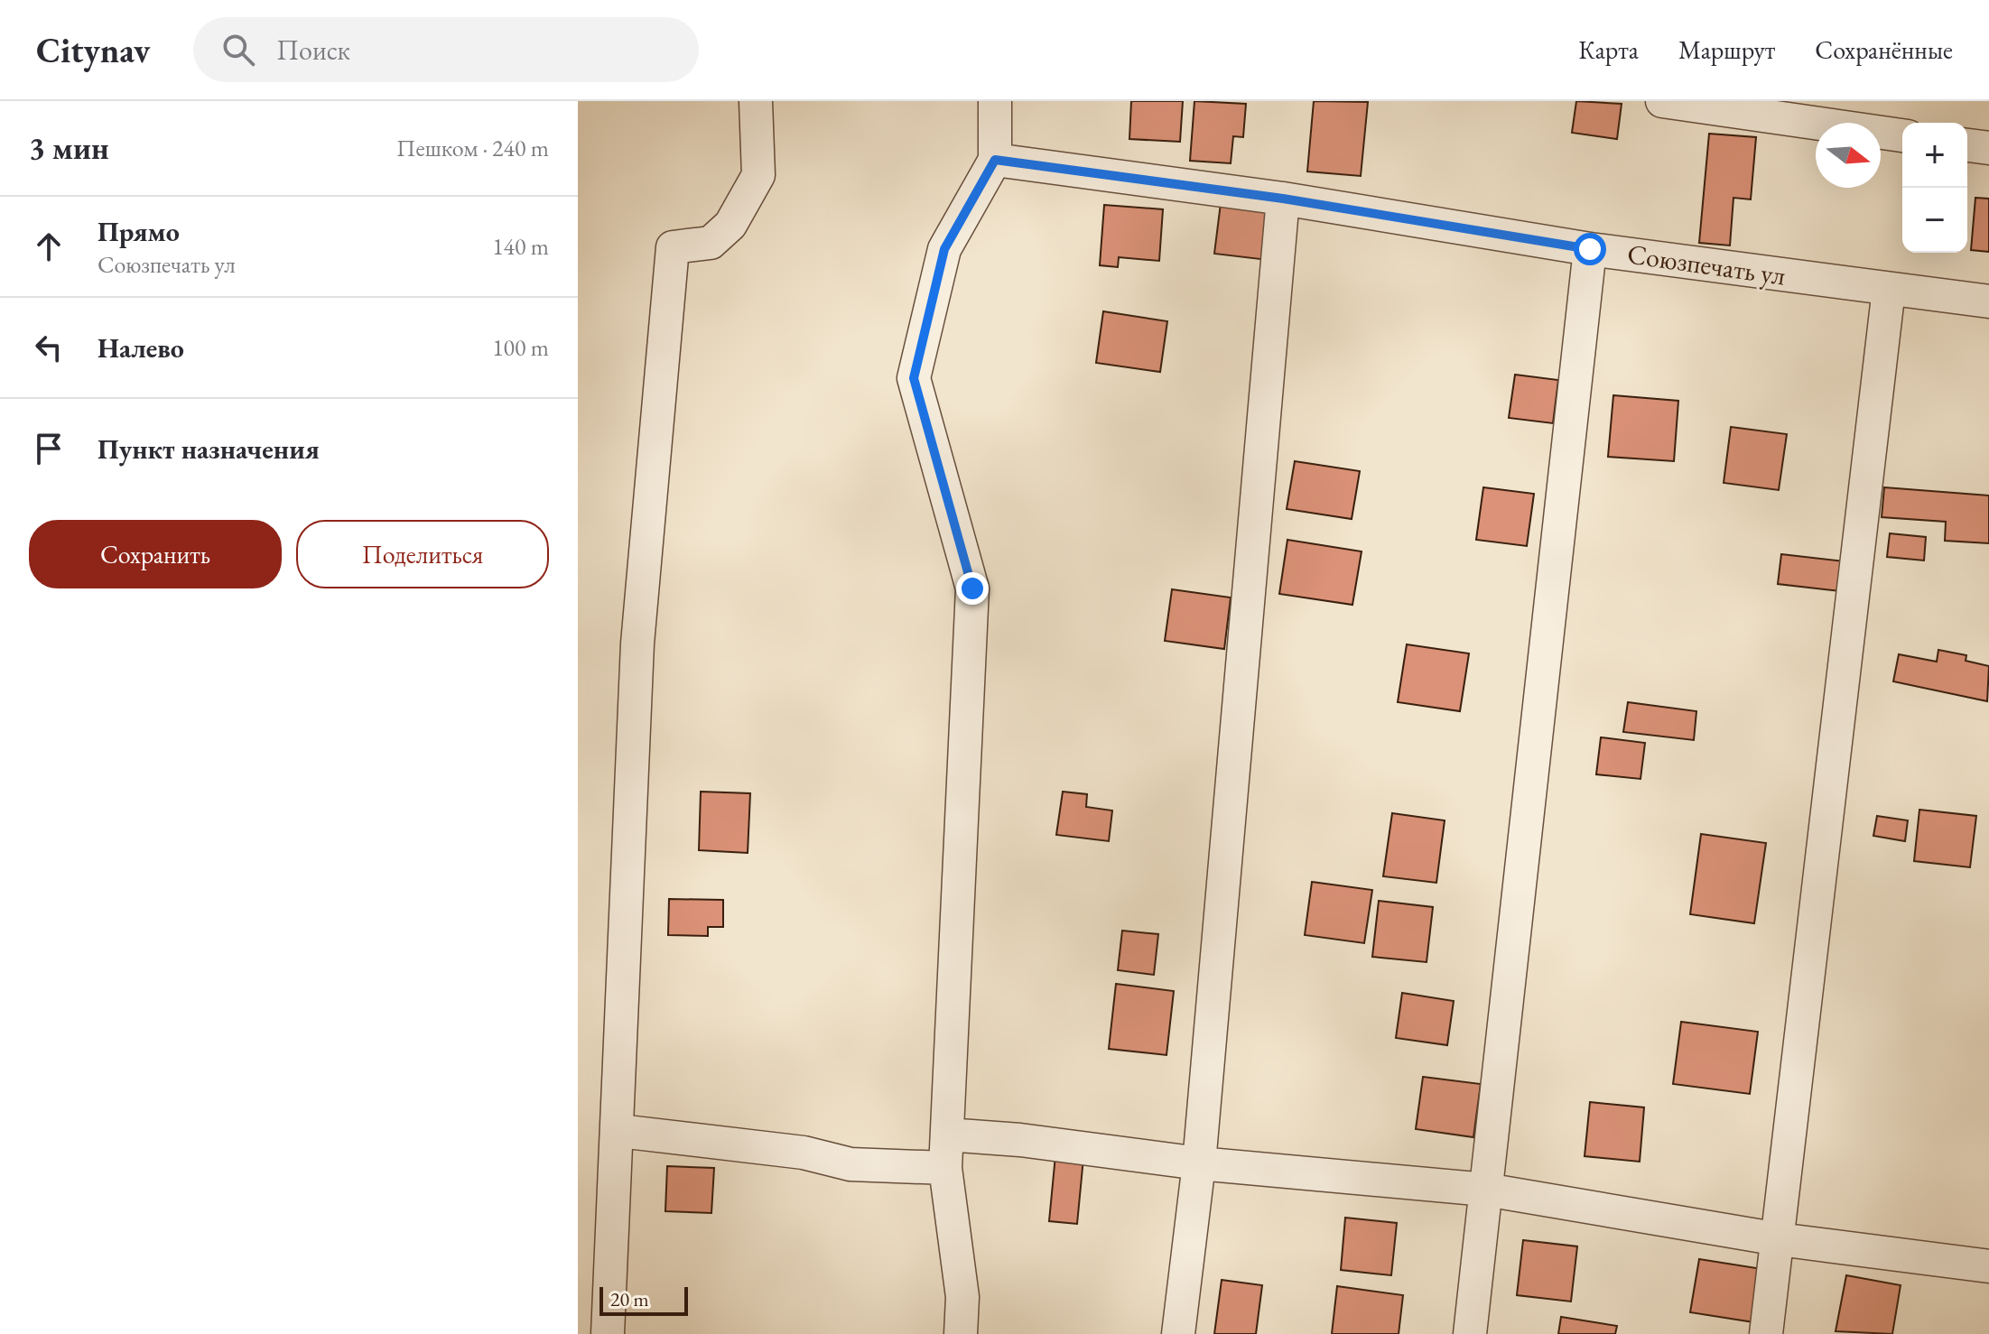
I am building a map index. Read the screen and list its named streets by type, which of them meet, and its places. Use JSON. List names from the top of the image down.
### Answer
{
  "streets": {
    "street": ["Союзпечать ул"]
  },
  "scale_bar": "20 m",
  "north": "right",
  "page": {
    "header": "Citynav",
    "search": "Поиск",
    "nav": ["Карта", "Маршрут", "Сохранённые"],
    "heading": ["3 мин", "Пешком · 240 m"],
    "map_buttons": ["+", "−"],
    "list": [
      ["Прямо", "Союзпечать ул", "140 m"],
      ["Налево", "100 m"],
      "Пункт назначения"
    ],
    "buttons": ["Сохранить", "Поделиться"],
    "scale": "20 m"
  }
}
